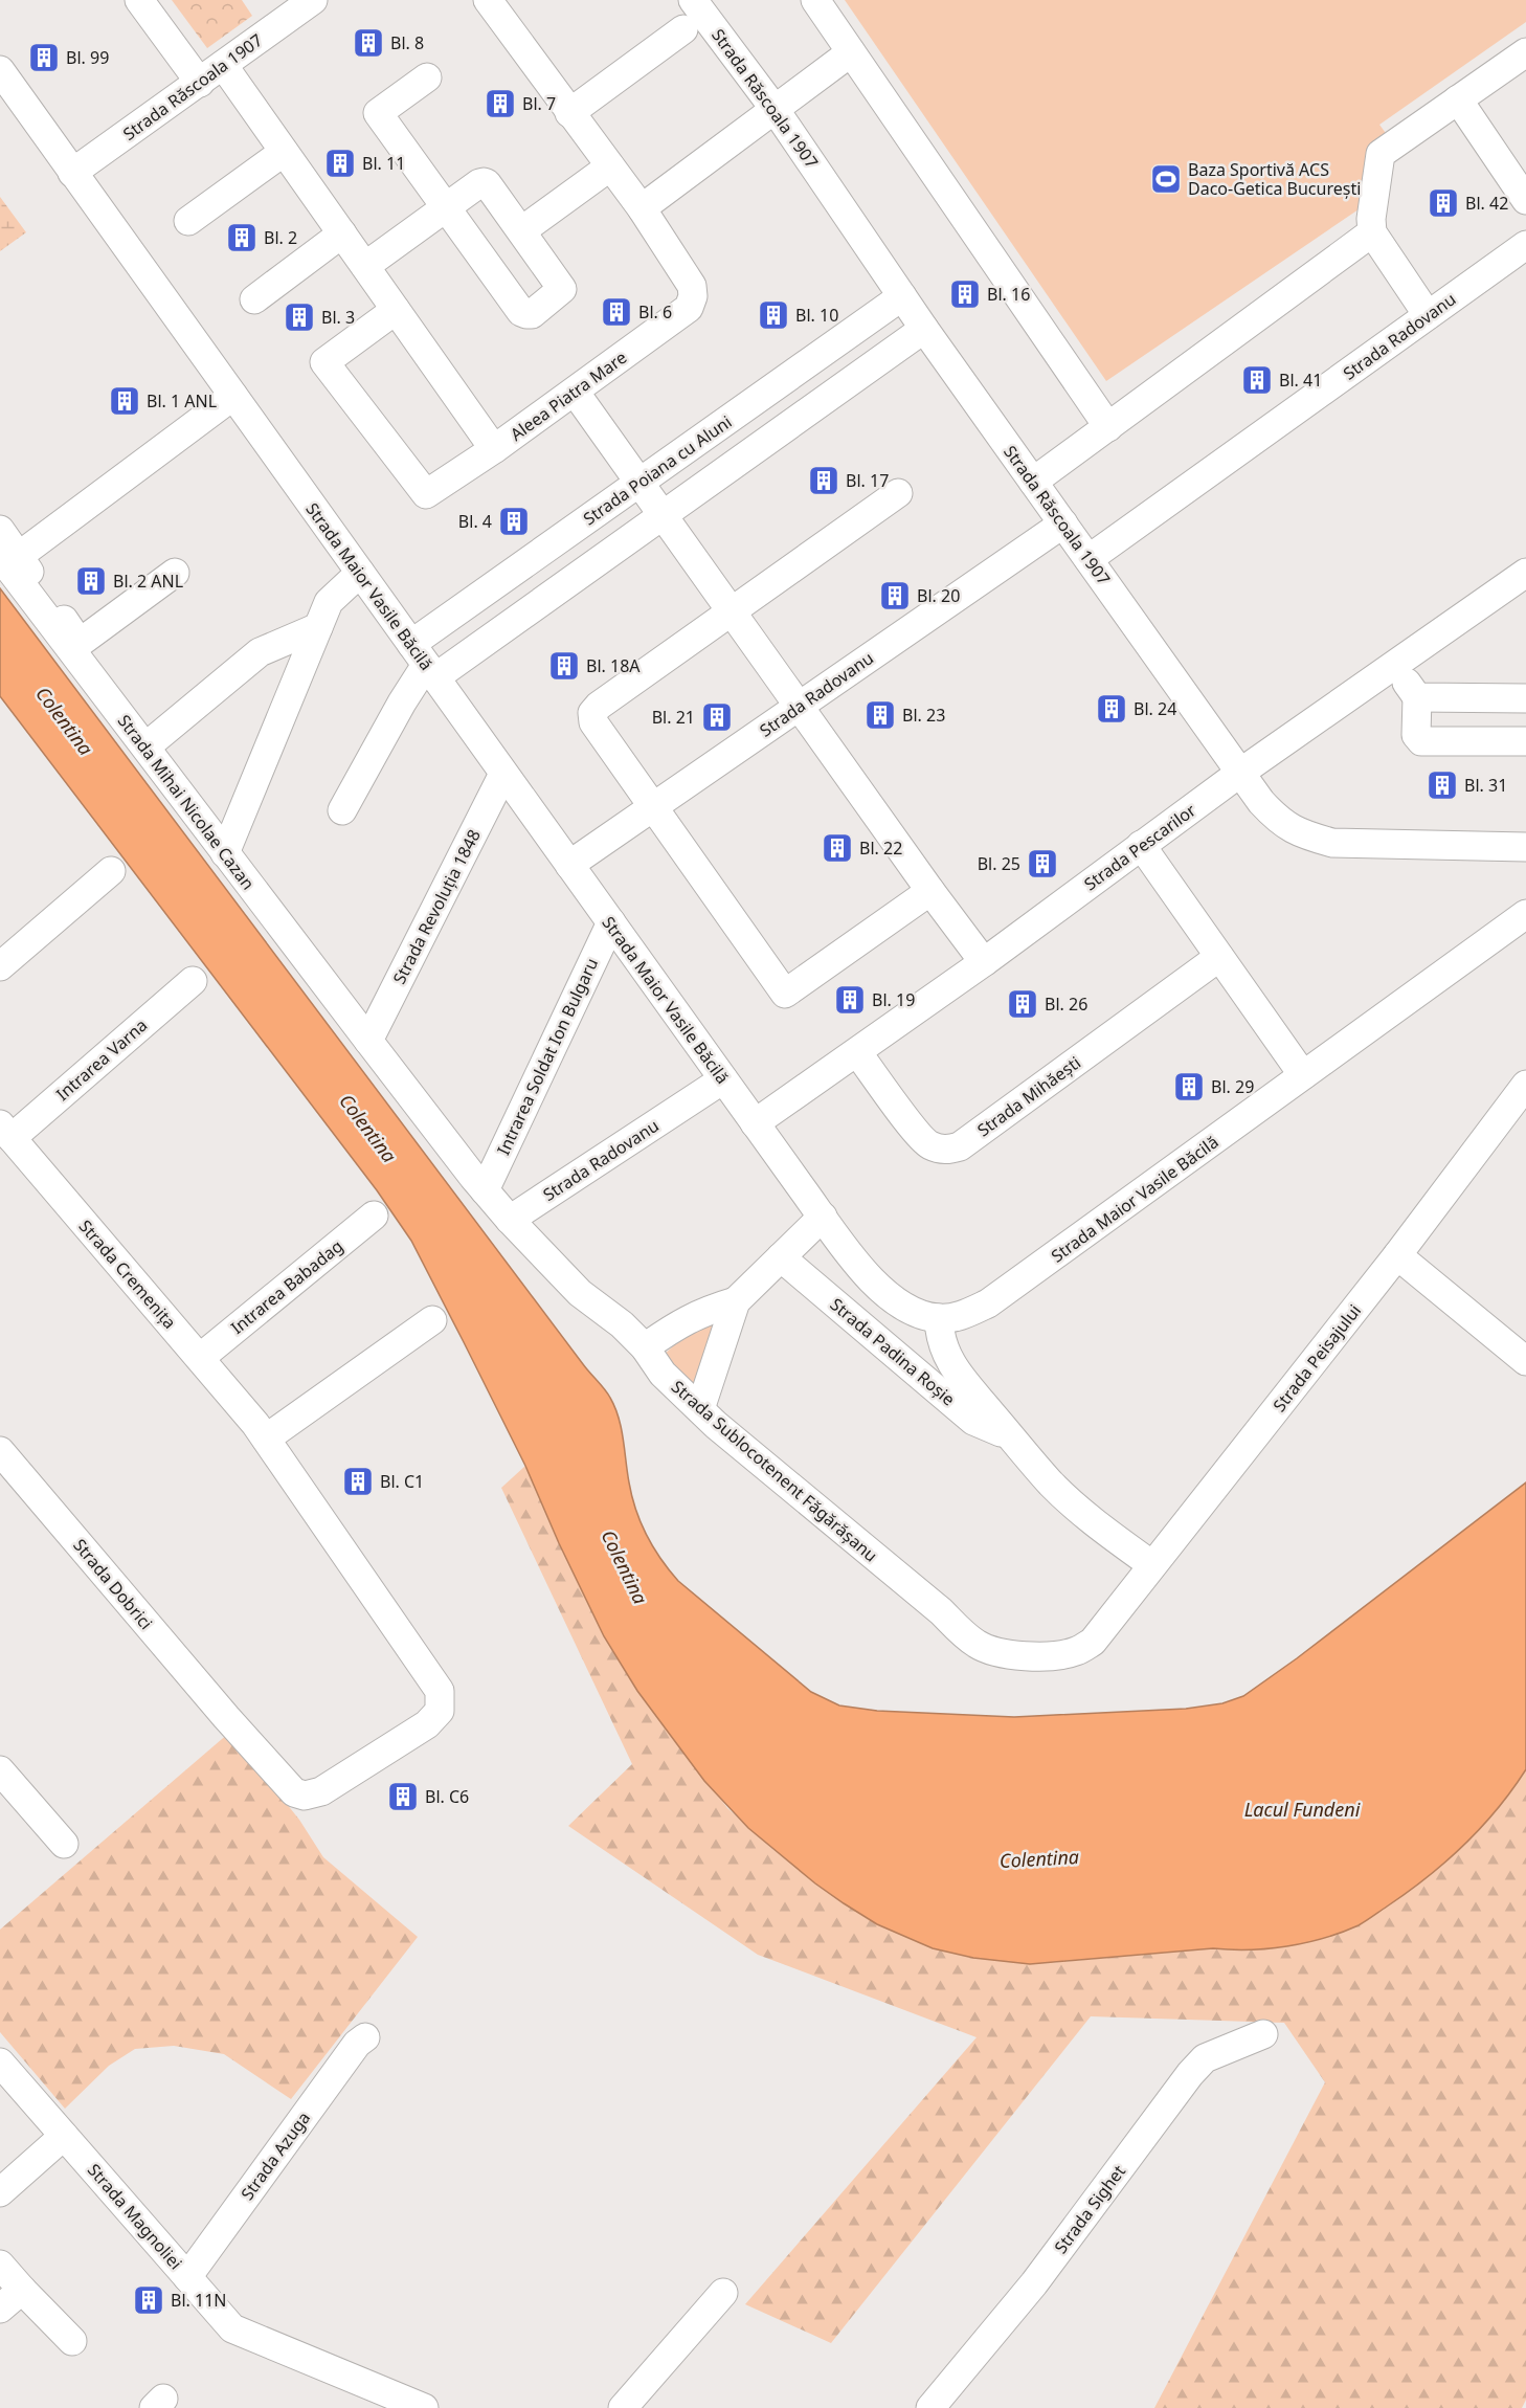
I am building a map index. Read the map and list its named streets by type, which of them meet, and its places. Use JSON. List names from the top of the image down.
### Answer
{
  "streets": {
    "street": [
      "Strada Răscoala 1907",
      "Strada Radovanu",
      "Aleea Piatra Mare",
      "Strada Poiana cu Aluni",
      "Strada Maior Vasile Băcilă",
      "Strada Mihai Nicolae Cazan",
      "Strada Pescarilor",
      "Strada Revoluția 1848",
      "Intrarea Soldat Ion Bulgaru",
      "Intrarea Varna",
      "Strada Mihăești",
      "Strada Cremenița",
      "Intrarea Babadag",
      "Strada Padina Roșie",
      "Strada Peisajului",
      "Strada Sublocotenent Făgărășanu",
      "Strada Dobrici",
      "Strada Azuga",
      "Strada Sighet",
      "Strada Magnoliei"
    ]
  },
  "crossings": [
    ["Strada Răscoala 1907", "Strada Radovanu"],
    ["Strada Răscoala 1907", "Aleea Piatra Mare"],
    ["Strada Răscoala 1907", "Strada Poiana cu Aluni"],
    ["Strada Răscoala 1907", "Strada Maior Vasile Băcilă"],
    ["Strada Răscoala 1907", "Strada Pescarilor"],
    ["Strada Radovanu", "Strada Maior Vasile Băcilă"],
    ["Strada Radovanu", "Strada Sublocotenent Făgărășanu"],
    ["Strada Poiana cu Aluni", "Strada Maior Vasile Băcilă"],
    ["Strada Maior Vasile Băcilă", "Strada Pescarilor"],
    ["Strada Maior Vasile Băcilă", "Strada Revoluția 1848"],
    ["Strada Maior Vasile Băcilă", "Intrarea Soldat Ion Bulgaru"],
    ["Strada Maior Vasile Băcilă", "Strada Padina Roșie"],
    ["Strada Mihai Nicolae Cazan", "Strada Revoluția 1848"],
    ["Strada Mihai Nicolae Cazan", "Strada Sublocotenent Făgărășanu"],
    ["Strada Pescarilor", "Strada Mihăești"],
    ["Strada Revoluția 1848", "Strada Sublocotenent Făgărășanu"],
    ["Intrarea Soldat Ion Bulgaru", "Strada Sublocotenent Făgărășanu"],
    ["Intrarea Varna", "Strada Cremenița"],
    ["Strada Cremenița", "Intrarea Babadag"],
    ["Strada Cremenița", "Strada Dobrici"],
    ["Strada Padina Roșie", "Strada Peisajului"],
    ["Strada Peisajului", "Strada Sublocotenent Făgărășanu"],
    ["Strada Azuga", "Strada Magnoliei"]
  ],
  "water": ["Colentina", "Lacul Fundeni"],
  "places": {
    "building": [
      "Bl. 8",
      "Bl. 99",
      "Bl. 7",
      "Bl. 11",
      "Bl. 42",
      "Bl. 2",
      "Bl. 16",
      "Bl. 6",
      "Bl. 10",
      "Bl. 3",
      "Bl. 41",
      "Bl. 1 ANL",
      "Bl. 17",
      "Bl. 4",
      "Bl. 2 ANL",
      "Bl. 20",
      "Bl. 18A",
      "Bl. 24",
      "Bl. 23",
      "Bl. 21",
      "Bl. 31",
      "Bl. 22",
      "Bl. 25",
      "Bl. 19",
      "Bl. 26",
      "Bl. 29",
      "Bl. C1",
      "Bl. C6",
      "Bl. 11N"
    ],
    "sports": ["Baza Sportivă ACS Daco-Getica București"]
  }
}
